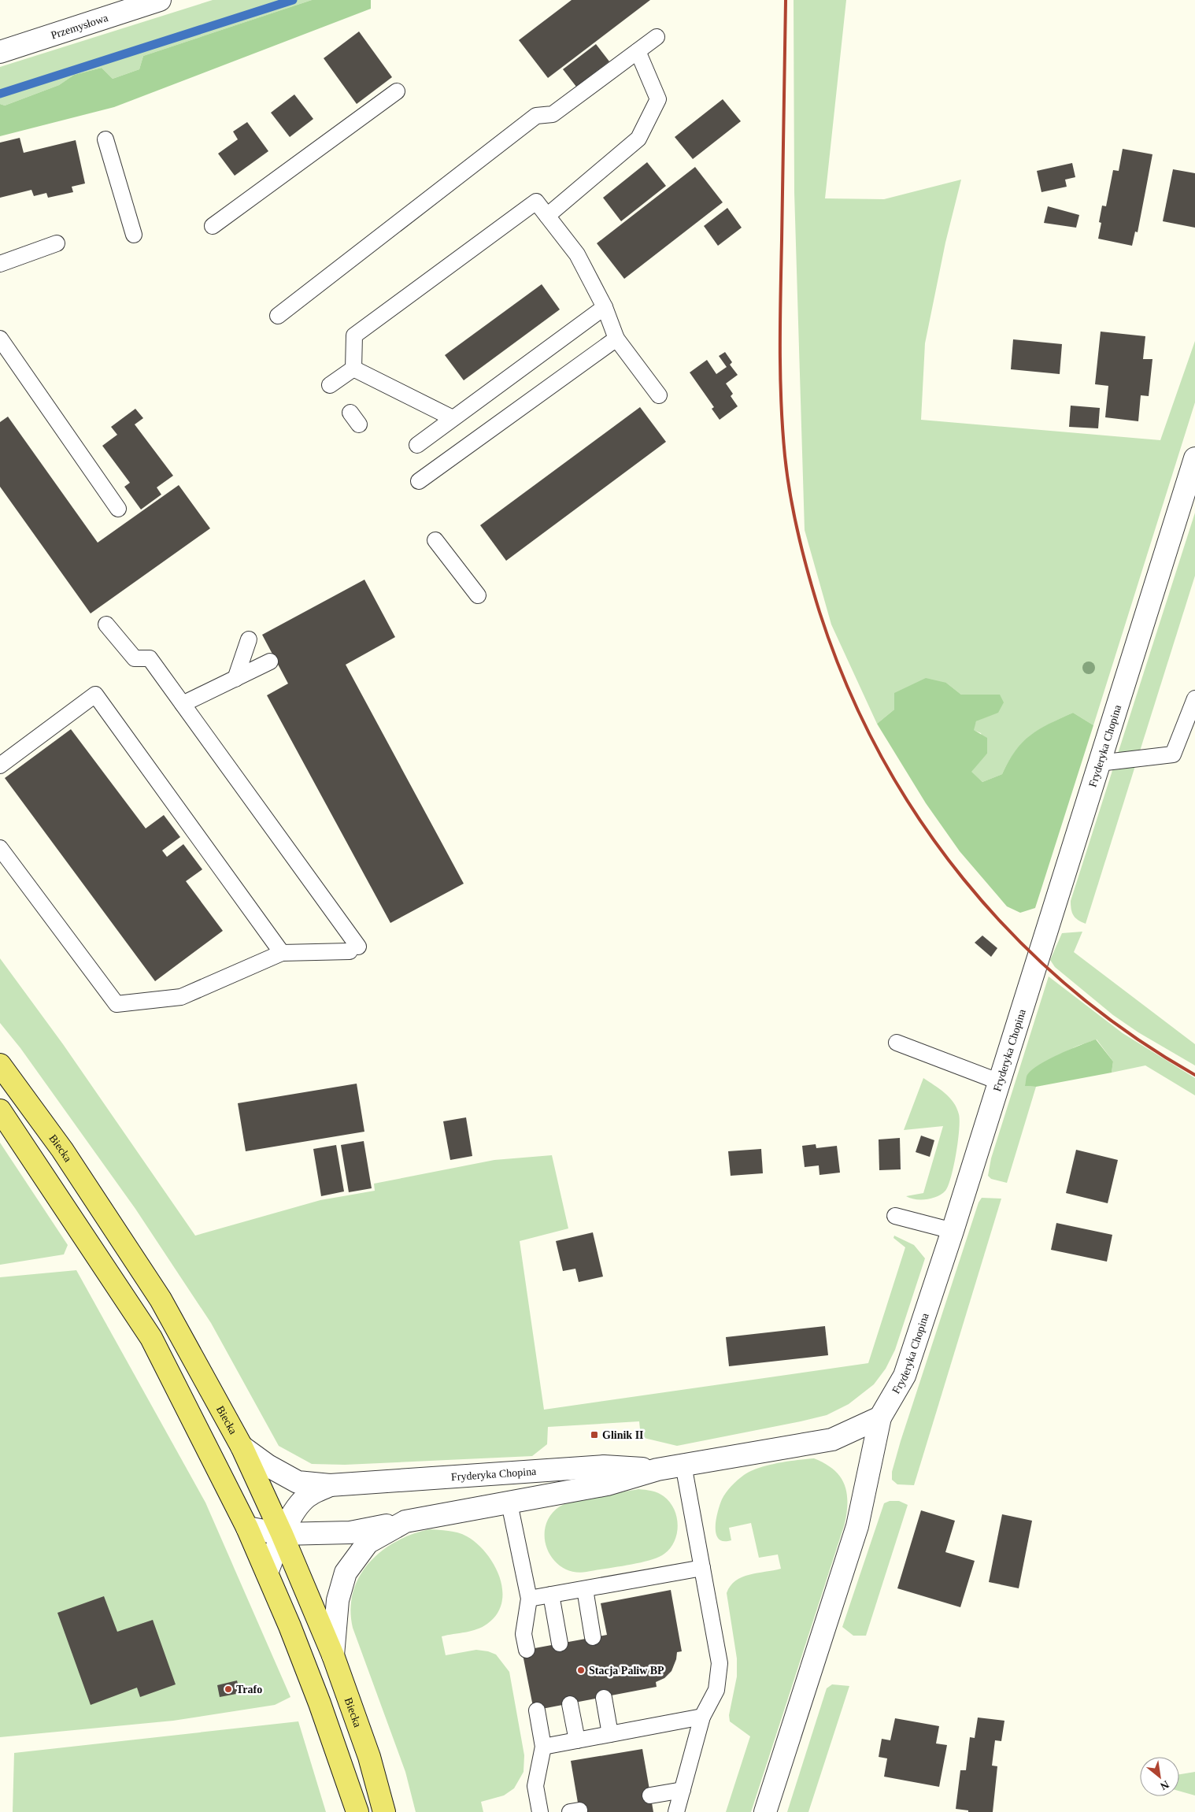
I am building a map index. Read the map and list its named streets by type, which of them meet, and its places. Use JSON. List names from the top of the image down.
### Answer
{
  "streets": {
    "main road": ["Biecka"],
    "street": ["Przemysłowa", "Fryderyka Chopina"]
  },
  "crossings": [
    ["Fryderyka Chopina", "Biecka"]
  ],
  "places": {
    "transit": ["Glinik II"],
    "other": ["Stacja Paliw BP", "Trafo"]
  },
  "north": "bottom right"
}
